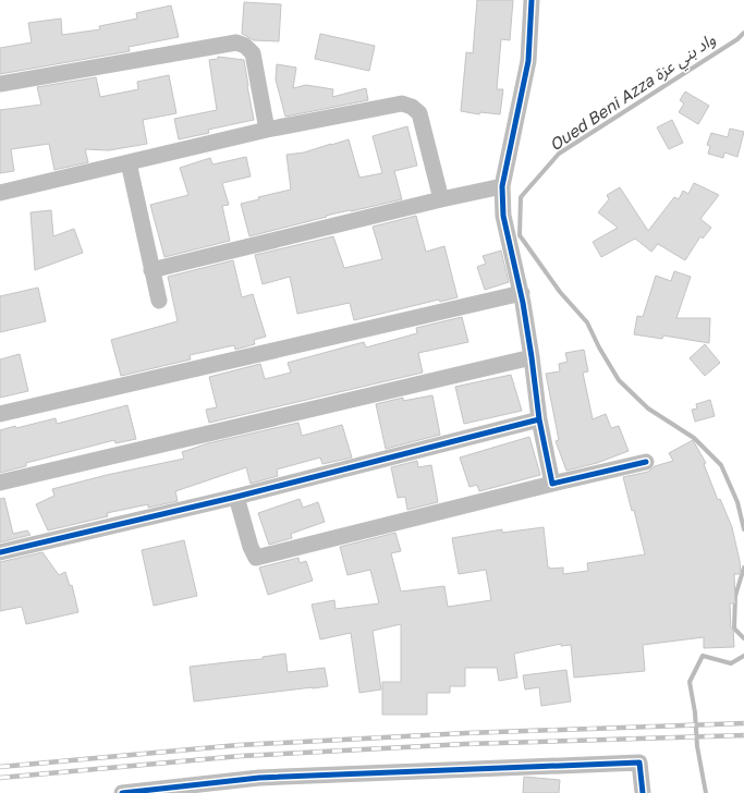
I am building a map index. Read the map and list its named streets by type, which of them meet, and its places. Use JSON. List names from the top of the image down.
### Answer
{
  "water": ["Oued Beni Azza واد بني عزة"]
}
